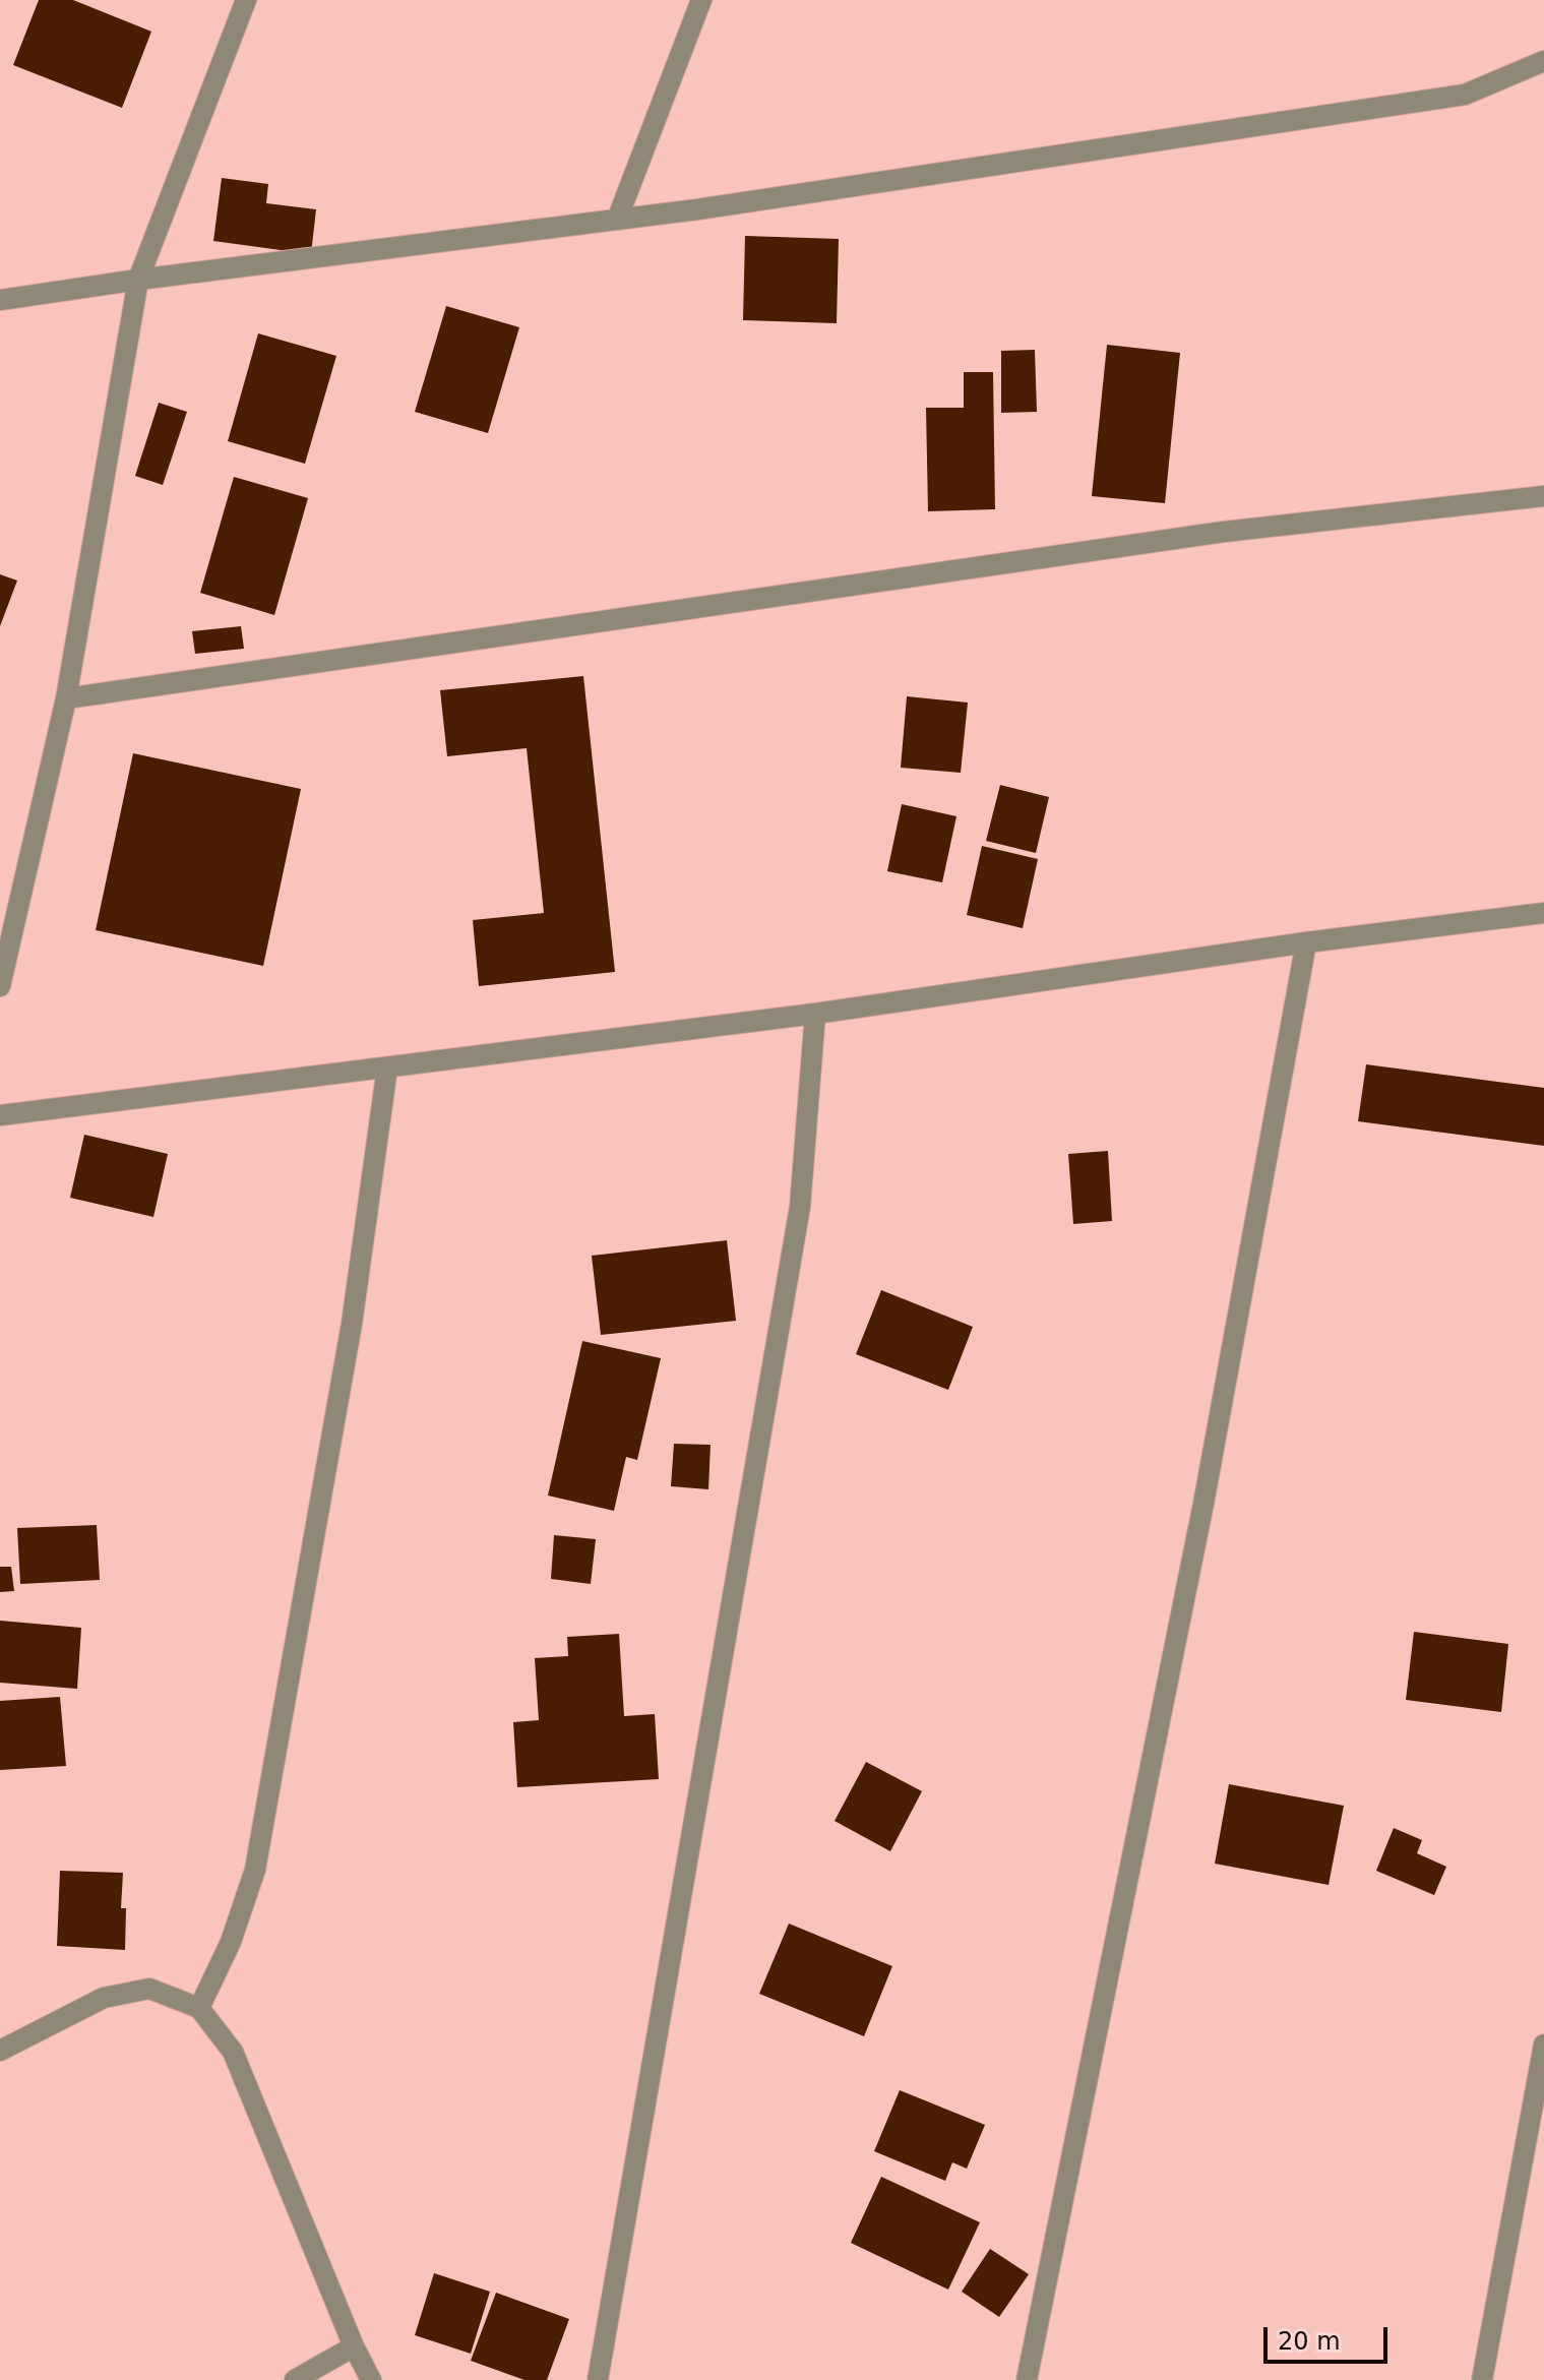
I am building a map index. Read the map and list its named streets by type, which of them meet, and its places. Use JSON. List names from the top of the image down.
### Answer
{
  "scale_bar": "20 m"
}
